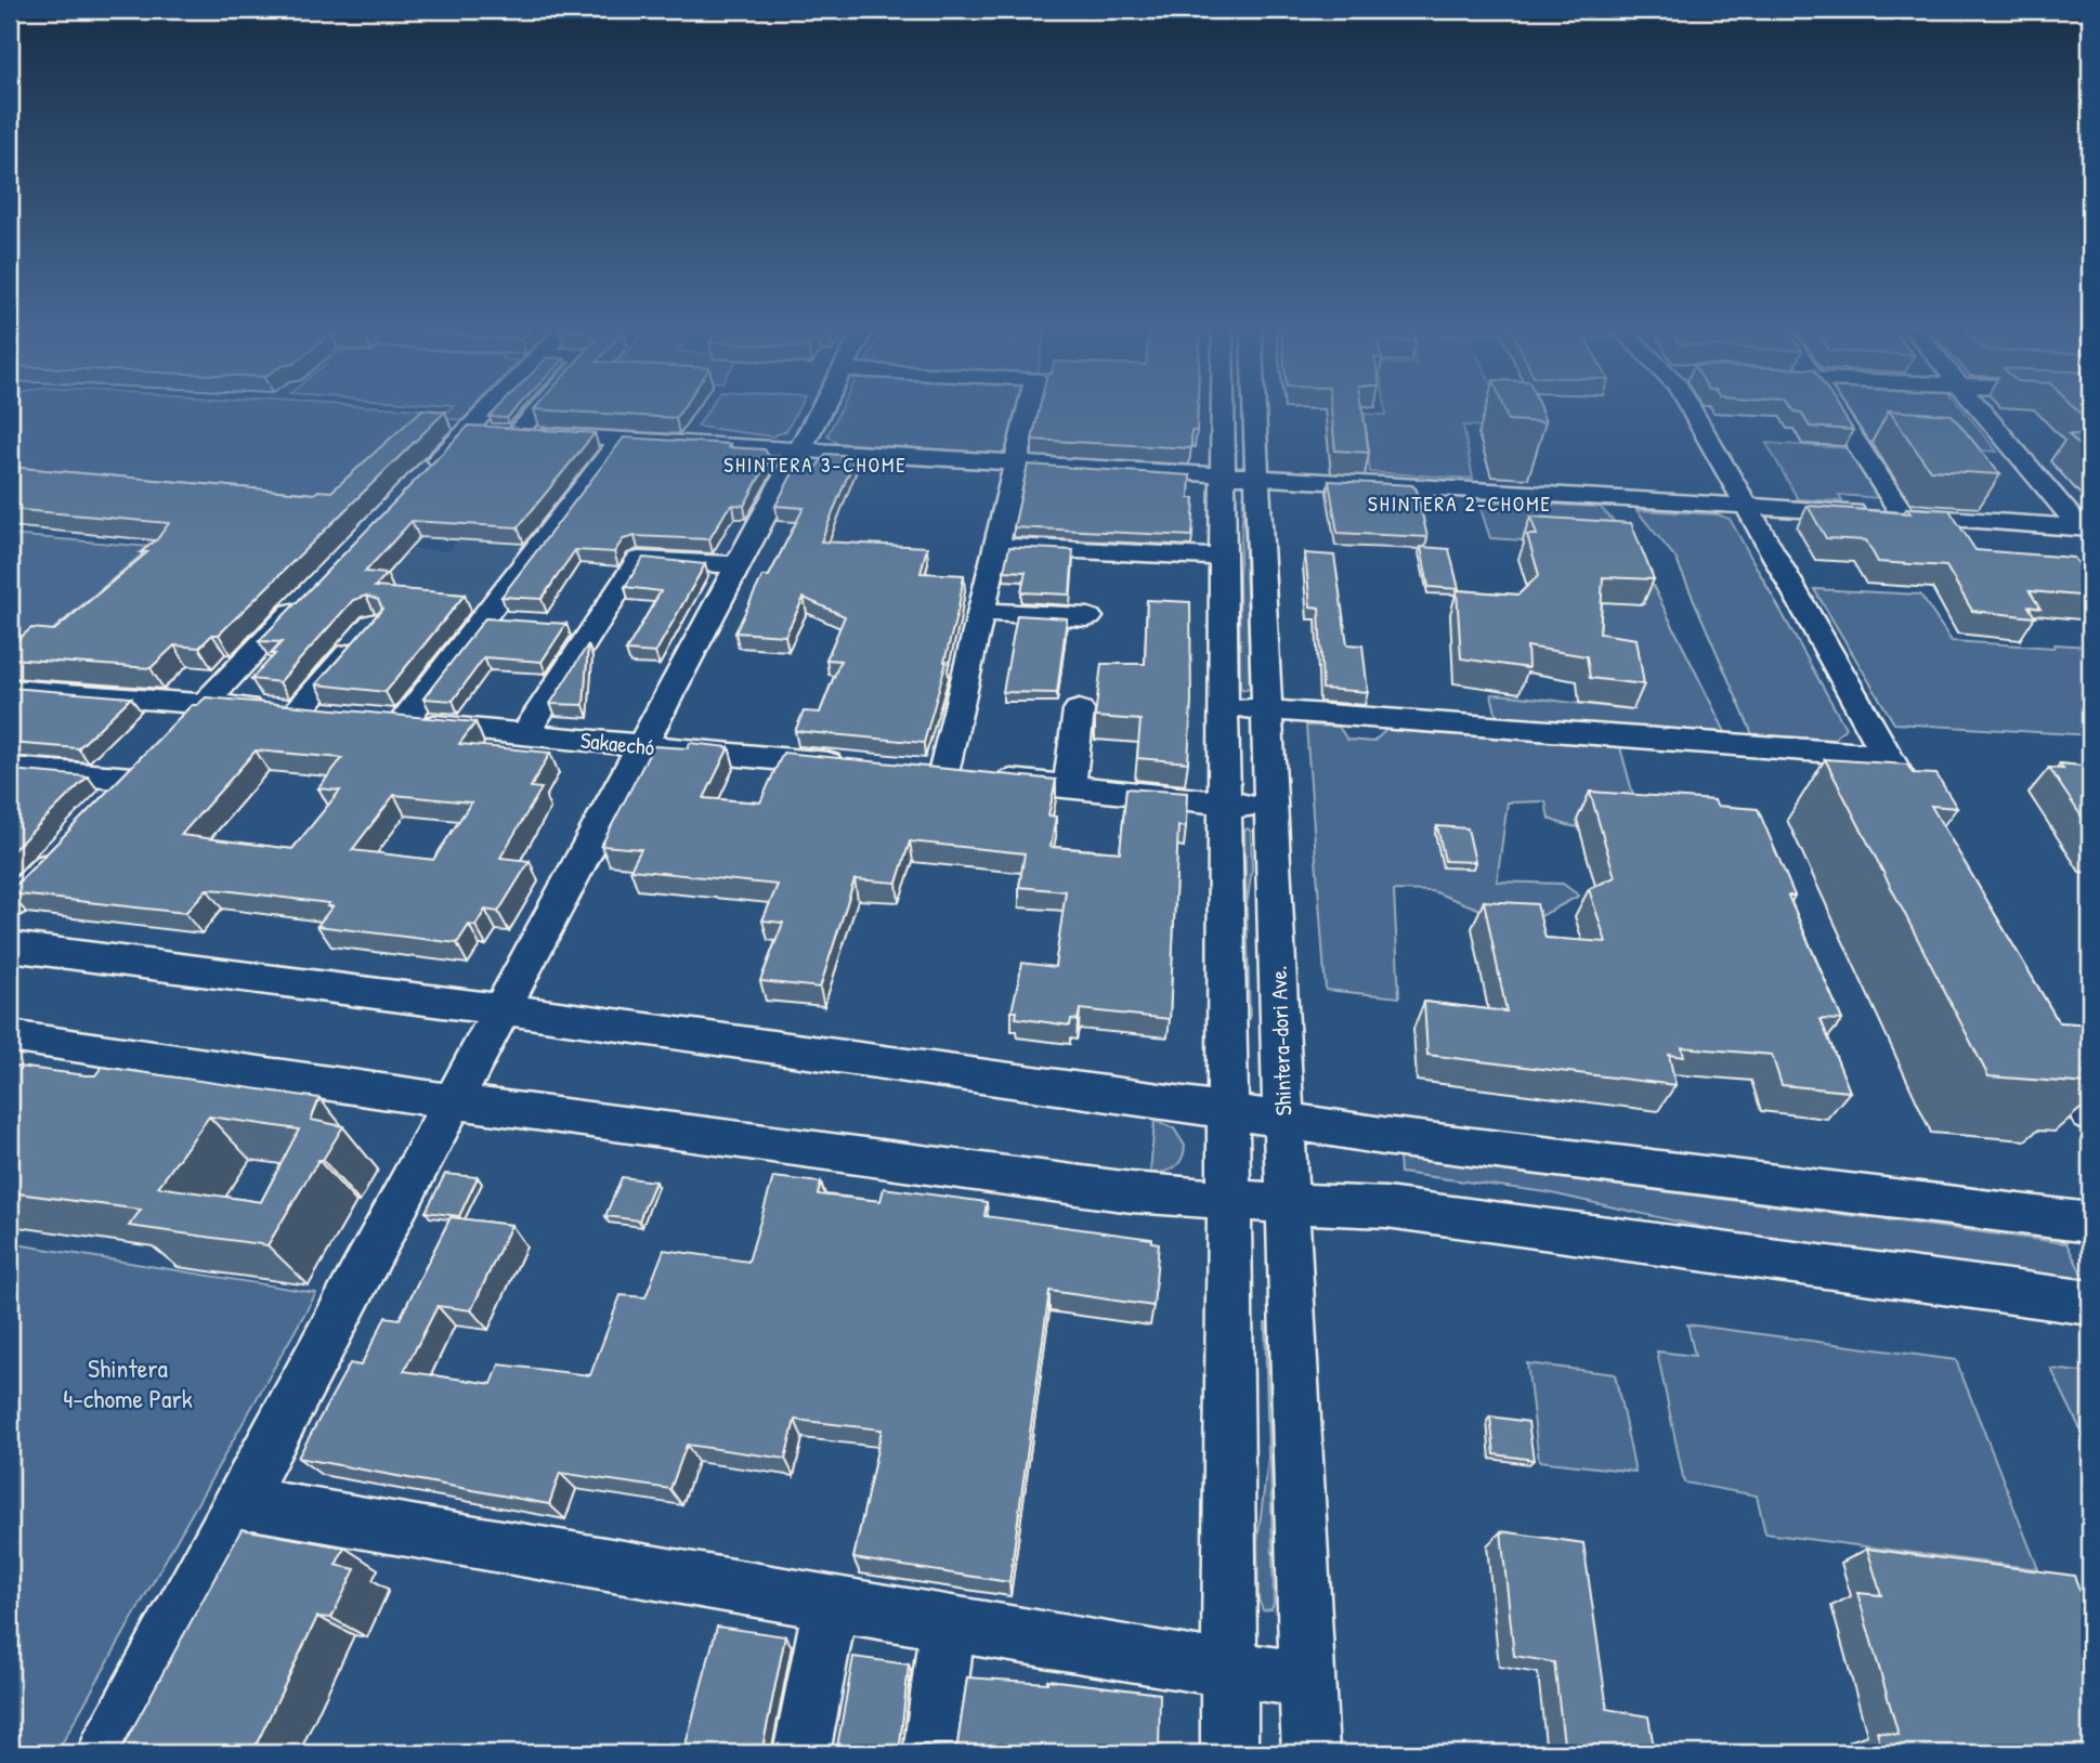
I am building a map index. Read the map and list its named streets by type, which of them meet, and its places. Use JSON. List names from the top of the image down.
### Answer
{
  "streets": {
    "street": ["Sakaechó", "Shintera-dori Ave."]
  },
  "districts": ["SHINTERA 3-CHOME", "SHINTERA 2-CHOME"],
  "parks": ["Shintera 4-chome Park"]
}
